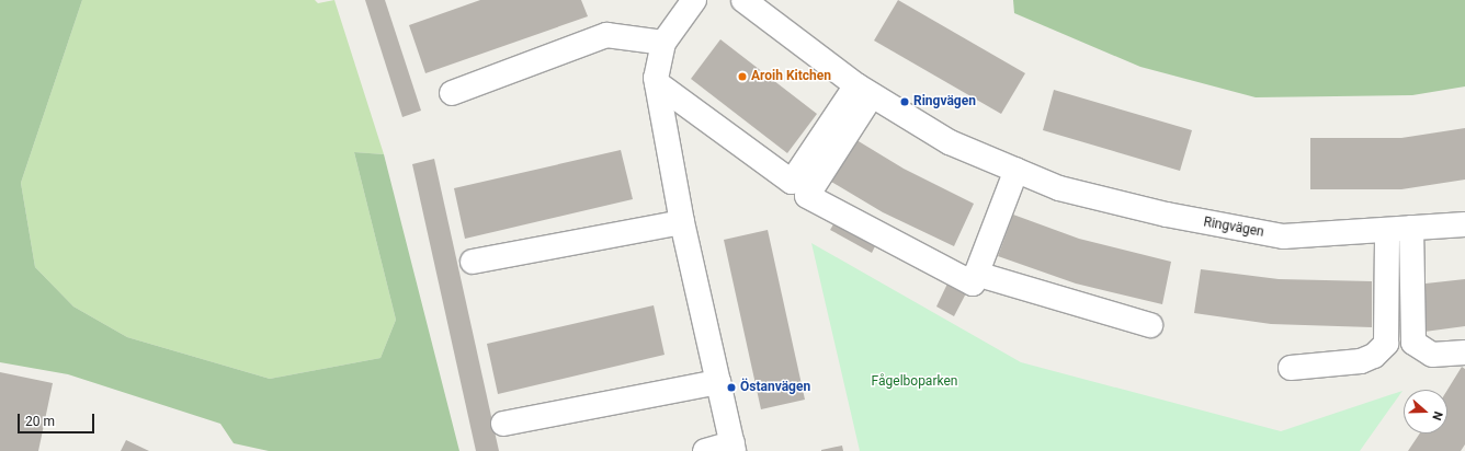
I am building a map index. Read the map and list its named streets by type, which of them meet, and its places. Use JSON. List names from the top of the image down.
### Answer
{
  "streets": {
    "street": ["Ringvägen"]
  },
  "parks": ["Fågelboparken"],
  "places": ["Aroih Kitchen", "Ringvägen", "Östanvägen"],
  "scale_bar": "20 m",
  "north": "right"
}
